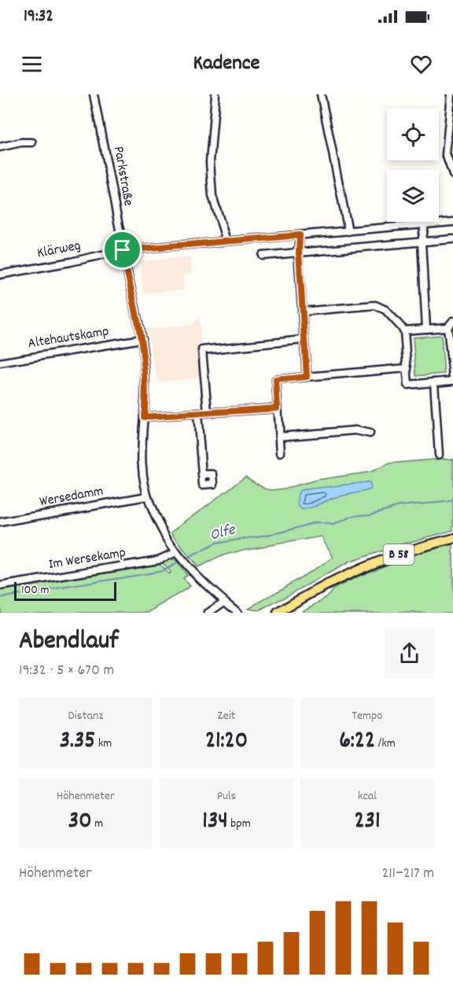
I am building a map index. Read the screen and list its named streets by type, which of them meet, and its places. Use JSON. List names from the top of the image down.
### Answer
{
  "streets": {
    "main road": ["B 58"],
    "street": [
      "Parkstraße",
      "Klärweg",
      "Altehautskamp",
      "Wersedamm",
      "Im Wersekamp"
    ]
  },
  "crossings": [
    ["Parkstraße", "Klärweg"],
    ["Parkstraße", "Altehautskamp"],
    ["Parkstraße", "Wersedamm"],
    ["Parkstraße", "Im Wersekamp"]
  ],
  "water": ["Olfe"],
  "scale_bar": "100 m",
  "page": {
    "status": "19:32",
    "header": "Kadence",
    "scale": "100 m",
    "heading": ["Abendlauf", "19:32 · 5 × 670 m"],
    "stats": [
      ["Distanz", "3.35 km"],
      ["Zeit", "21:20"],
      ["Tempo", "6:22 /km"],
      ["Höhenmeter", "30 m"],
      ["Puls", "134 bpm"],
      ["kcal", "231"]
    ],
    "chart": ["Höhenmeter", "211–217 m"]
  }
}
